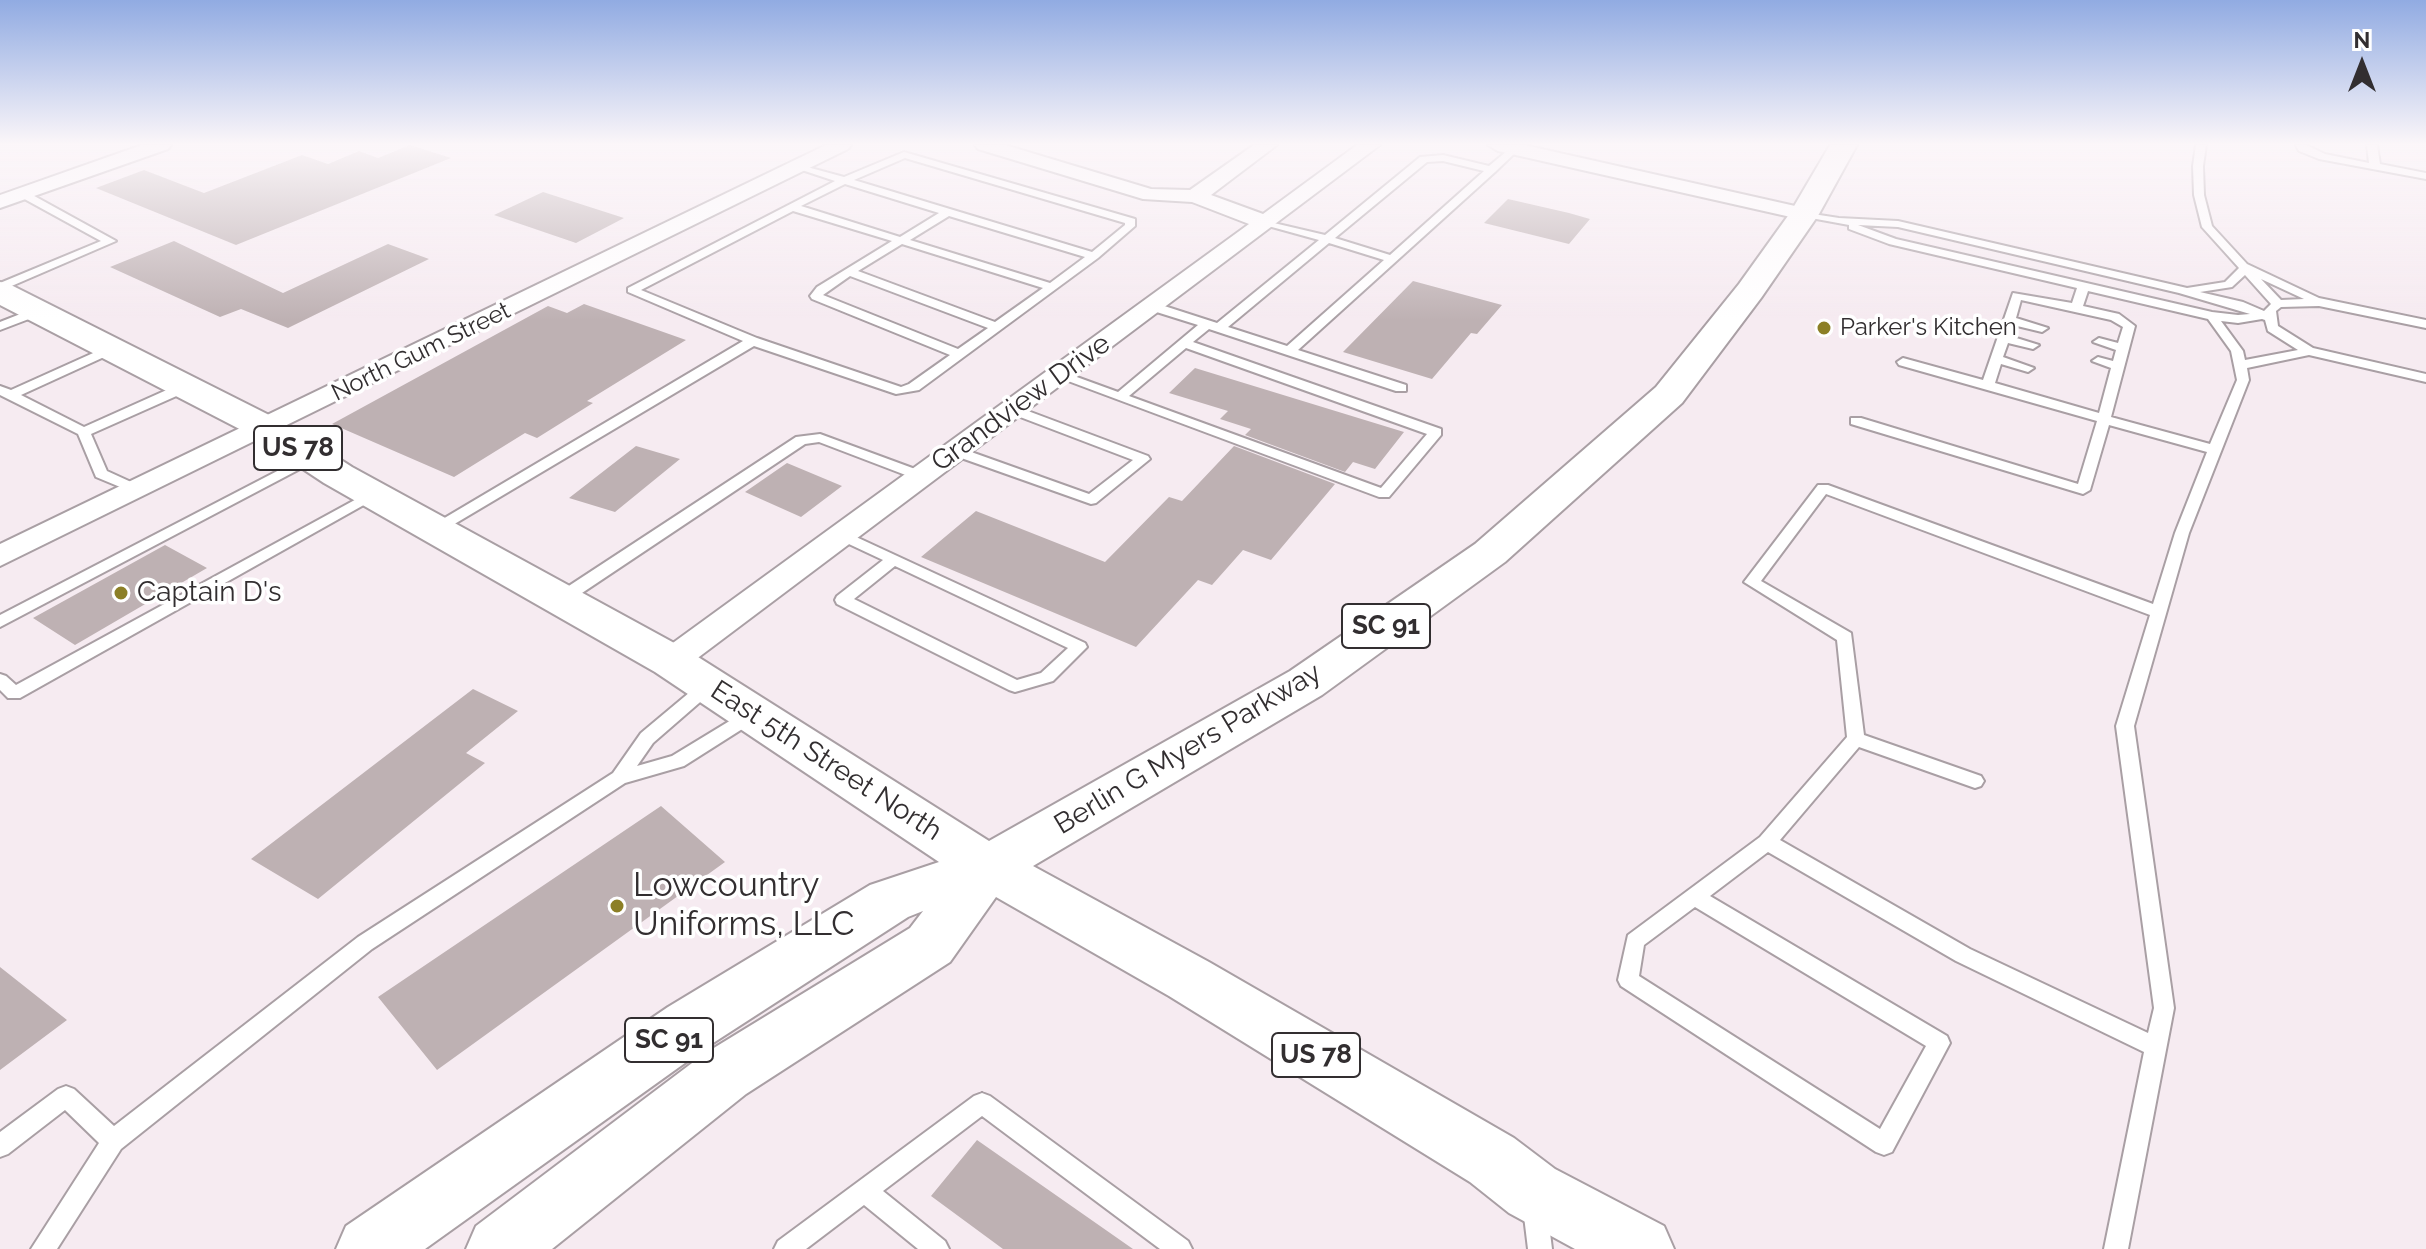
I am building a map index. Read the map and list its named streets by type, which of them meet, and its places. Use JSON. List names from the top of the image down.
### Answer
{
  "streets": {
    "main road": [
      "US 78",
      "SC 91",
      "Berlin G Myers Parkway",
      "East 5th Street North"
    ],
    "street": ["North Gum Street", "Grandview Drive"]
  },
  "crossings": [
    ["North Gum Street", "East 5th Street North"],
    ["Grandview Drive", "East 5th Street North"],
    ["Berlin G Myers Parkway", "East 5th Street North"]
  ],
  "places": ["Parker's Kitchen", "Captain D's", "Lowcountry Uniforms, LLC"],
  "north": "top"
}
